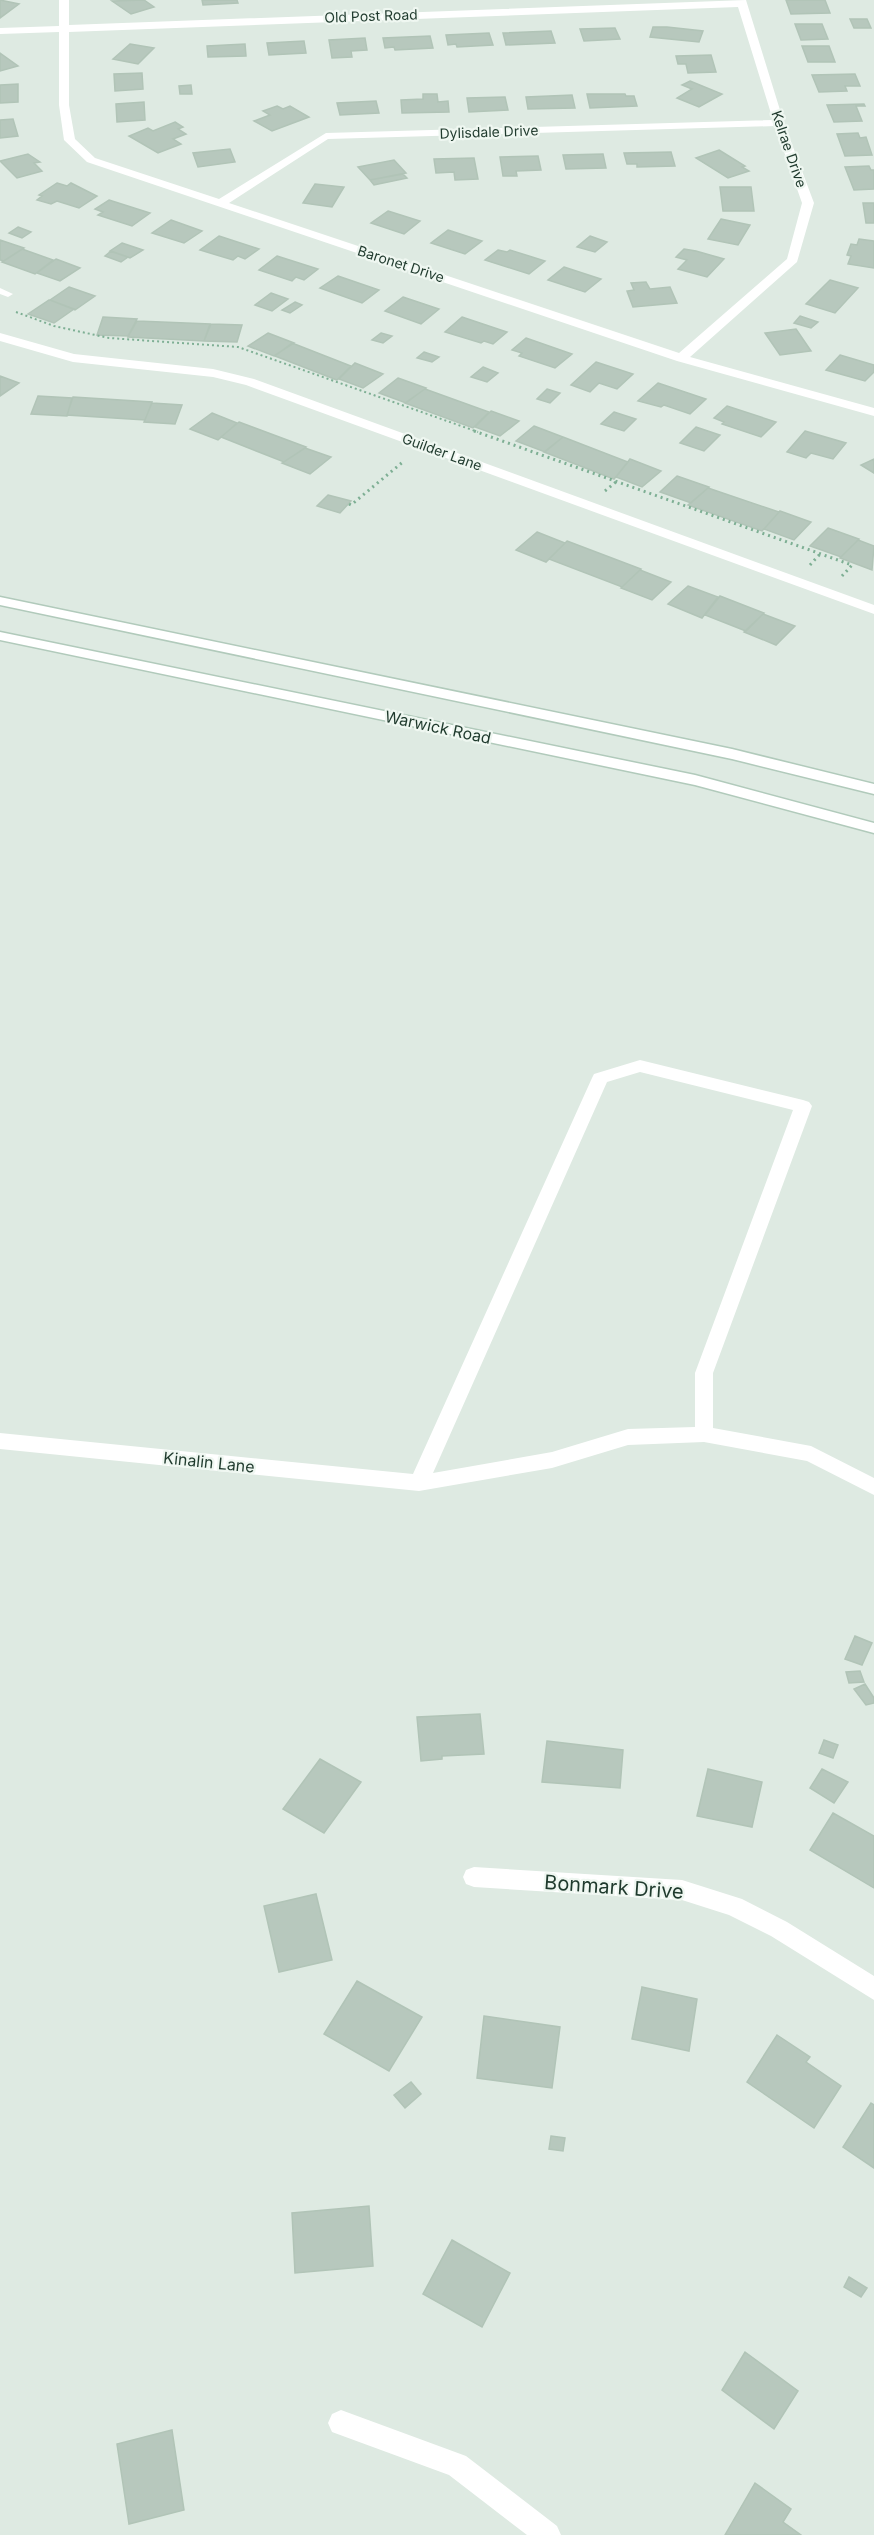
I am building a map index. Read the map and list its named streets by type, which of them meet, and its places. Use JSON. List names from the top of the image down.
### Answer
{
  "streets": {
    "street": [
      "Old Post Road",
      "Dylisdale Drive",
      "Kelrae Drive",
      "Baronet Drive",
      "Guilder Lane",
      "Warwick Road",
      "Kinalin Lane",
      "Bonmark Drive"
    ]
  },
  "crossings": [
    ["Old Post Road", "Kelrae Drive"],
    ["Old Post Road", "Baronet Drive"],
    ["Dylisdale Drive", "Kelrae Drive"],
    ["Dylisdale Drive", "Baronet Drive"],
    ["Kelrae Drive", "Baronet Drive"]
  ]
}
